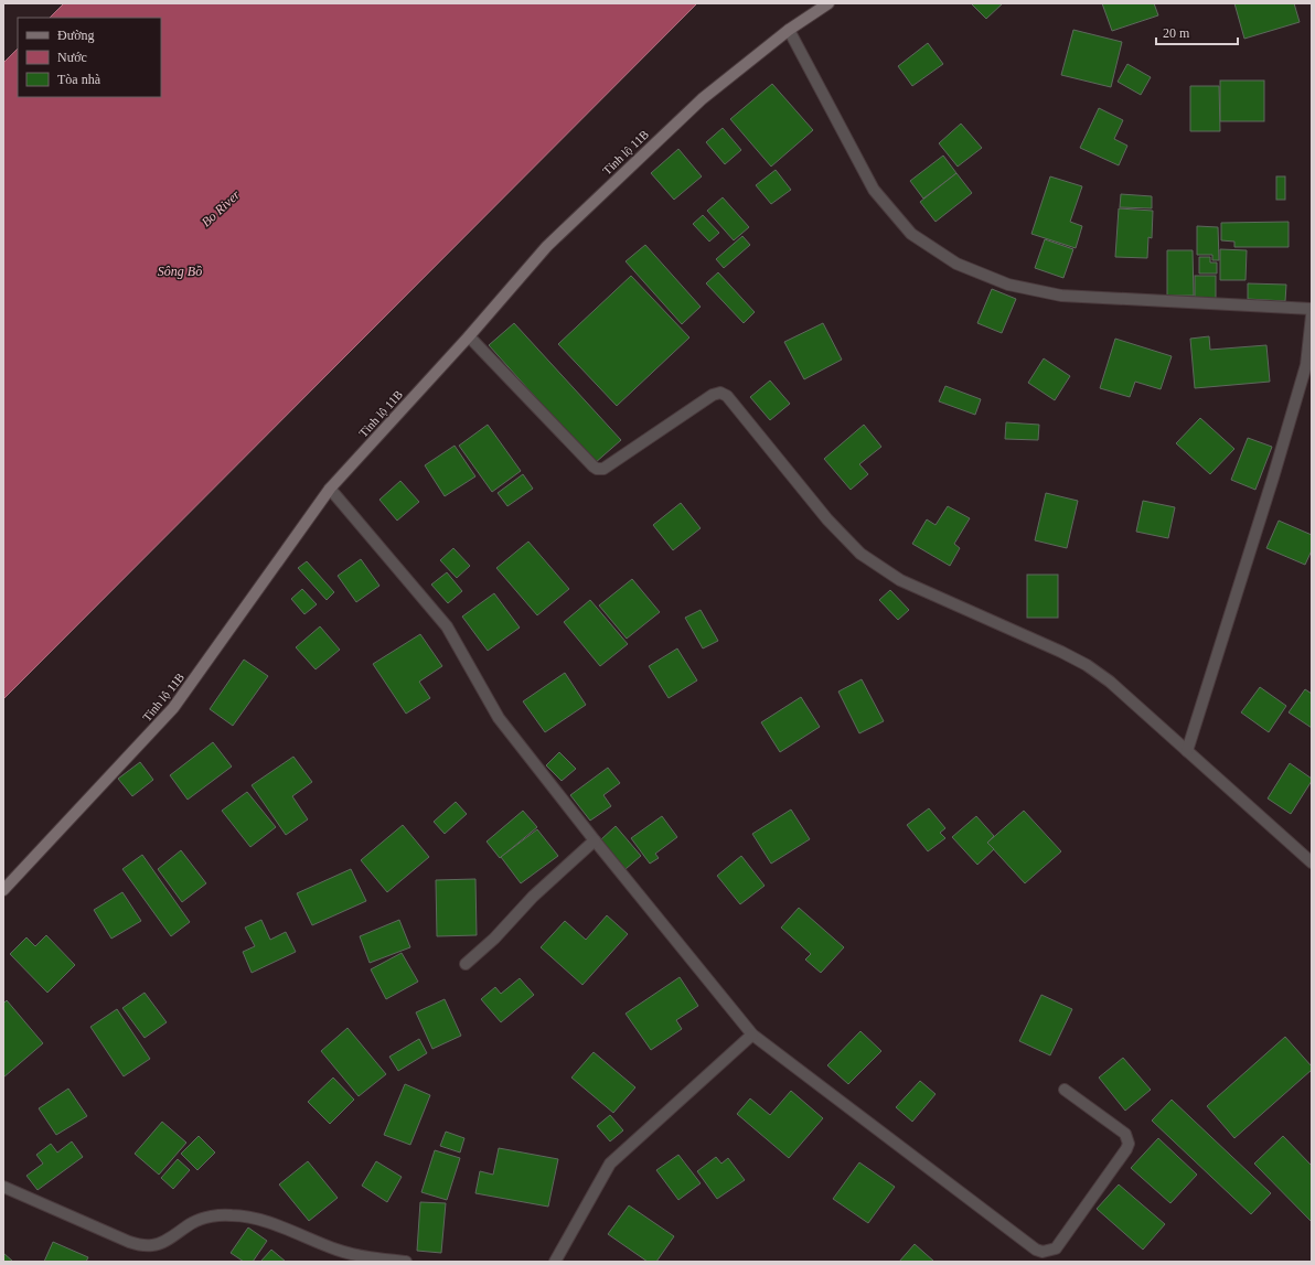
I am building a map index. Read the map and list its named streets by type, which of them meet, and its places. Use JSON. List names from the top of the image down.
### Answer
{
  "streets": {
    "main road": ["Tỉnh lộ 11B"]
  },
  "water": ["Bo River", "Sông Bồ"],
  "legend": ["Đường", "Nước", "Tòa nhà"],
  "scale_bar": "20 m"
}
